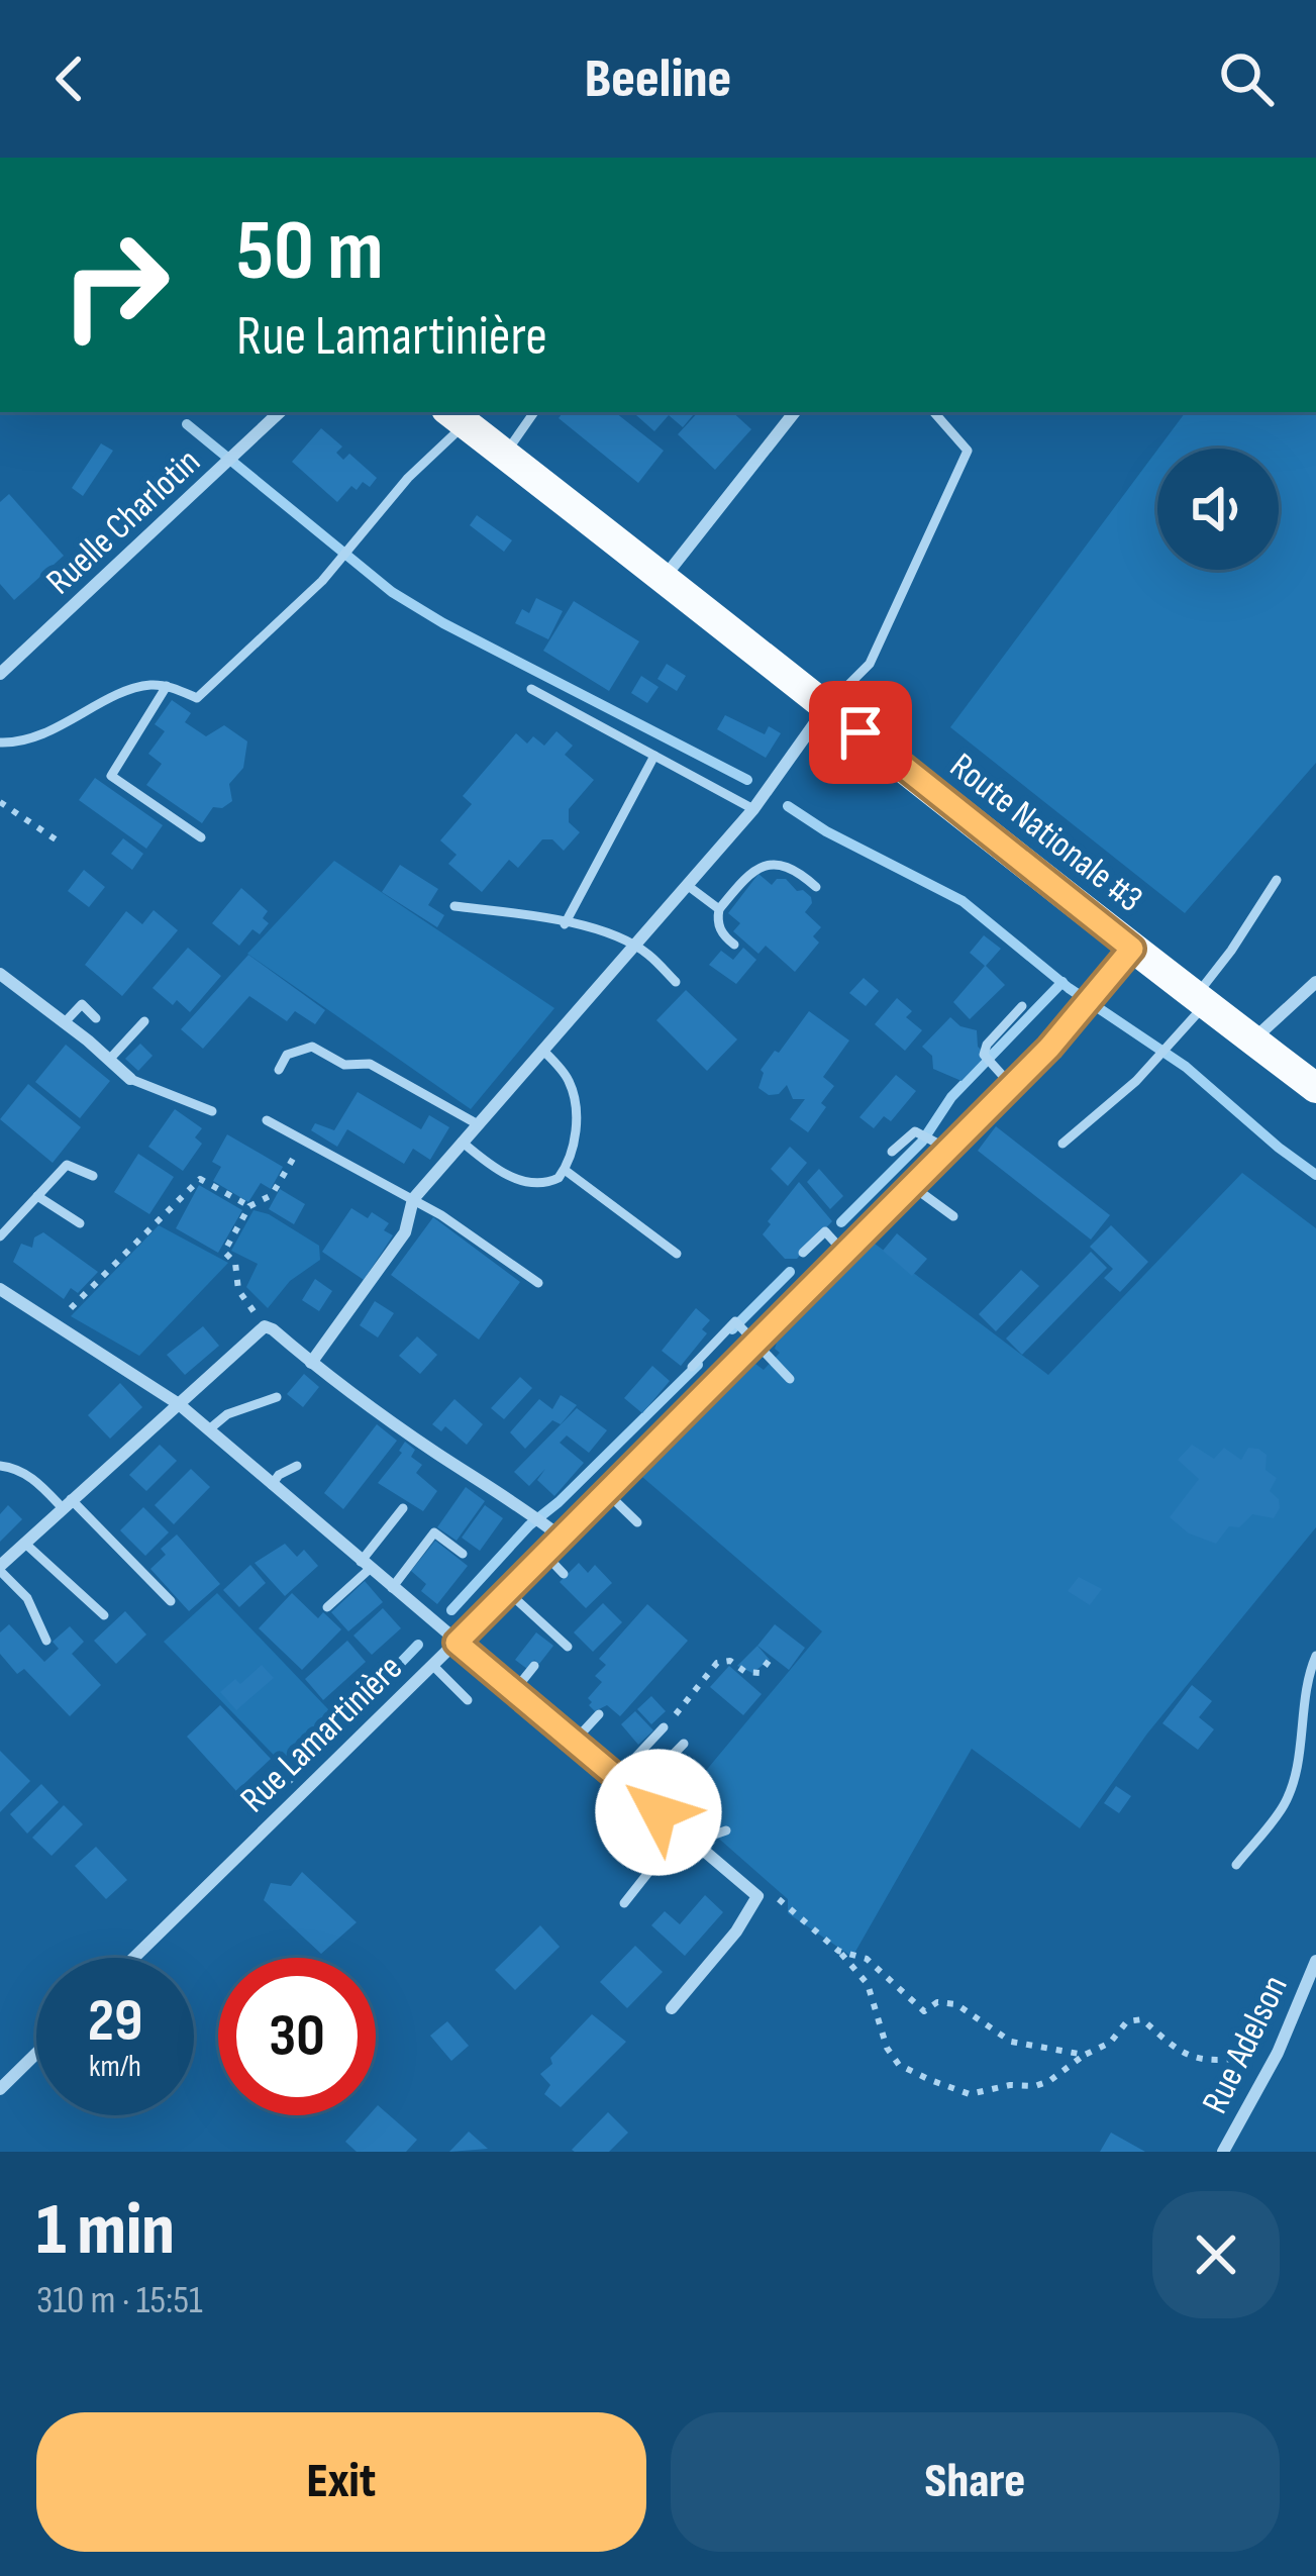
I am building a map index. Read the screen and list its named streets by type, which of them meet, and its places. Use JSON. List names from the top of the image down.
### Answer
{
  "streets": {
    "main road": ["Route Nationale #3"],
    "street": ["Ruelle Charlotin", "Rue Lamartinière", "Rue Adelson"]
  },
  "crossings": [
    ["Route Nationale #3", "Rue Lamartinière"]
  ],
  "page": {
    "header": "Beeline",
    "turn": ["50 m", "Rue Lamartinière"],
    "speed": "29 km/h",
    "limit": "30",
    "heading": ["1 min", "310 m · 15:51"],
    "buttons": ["Exit", "Share"]
  }
}
